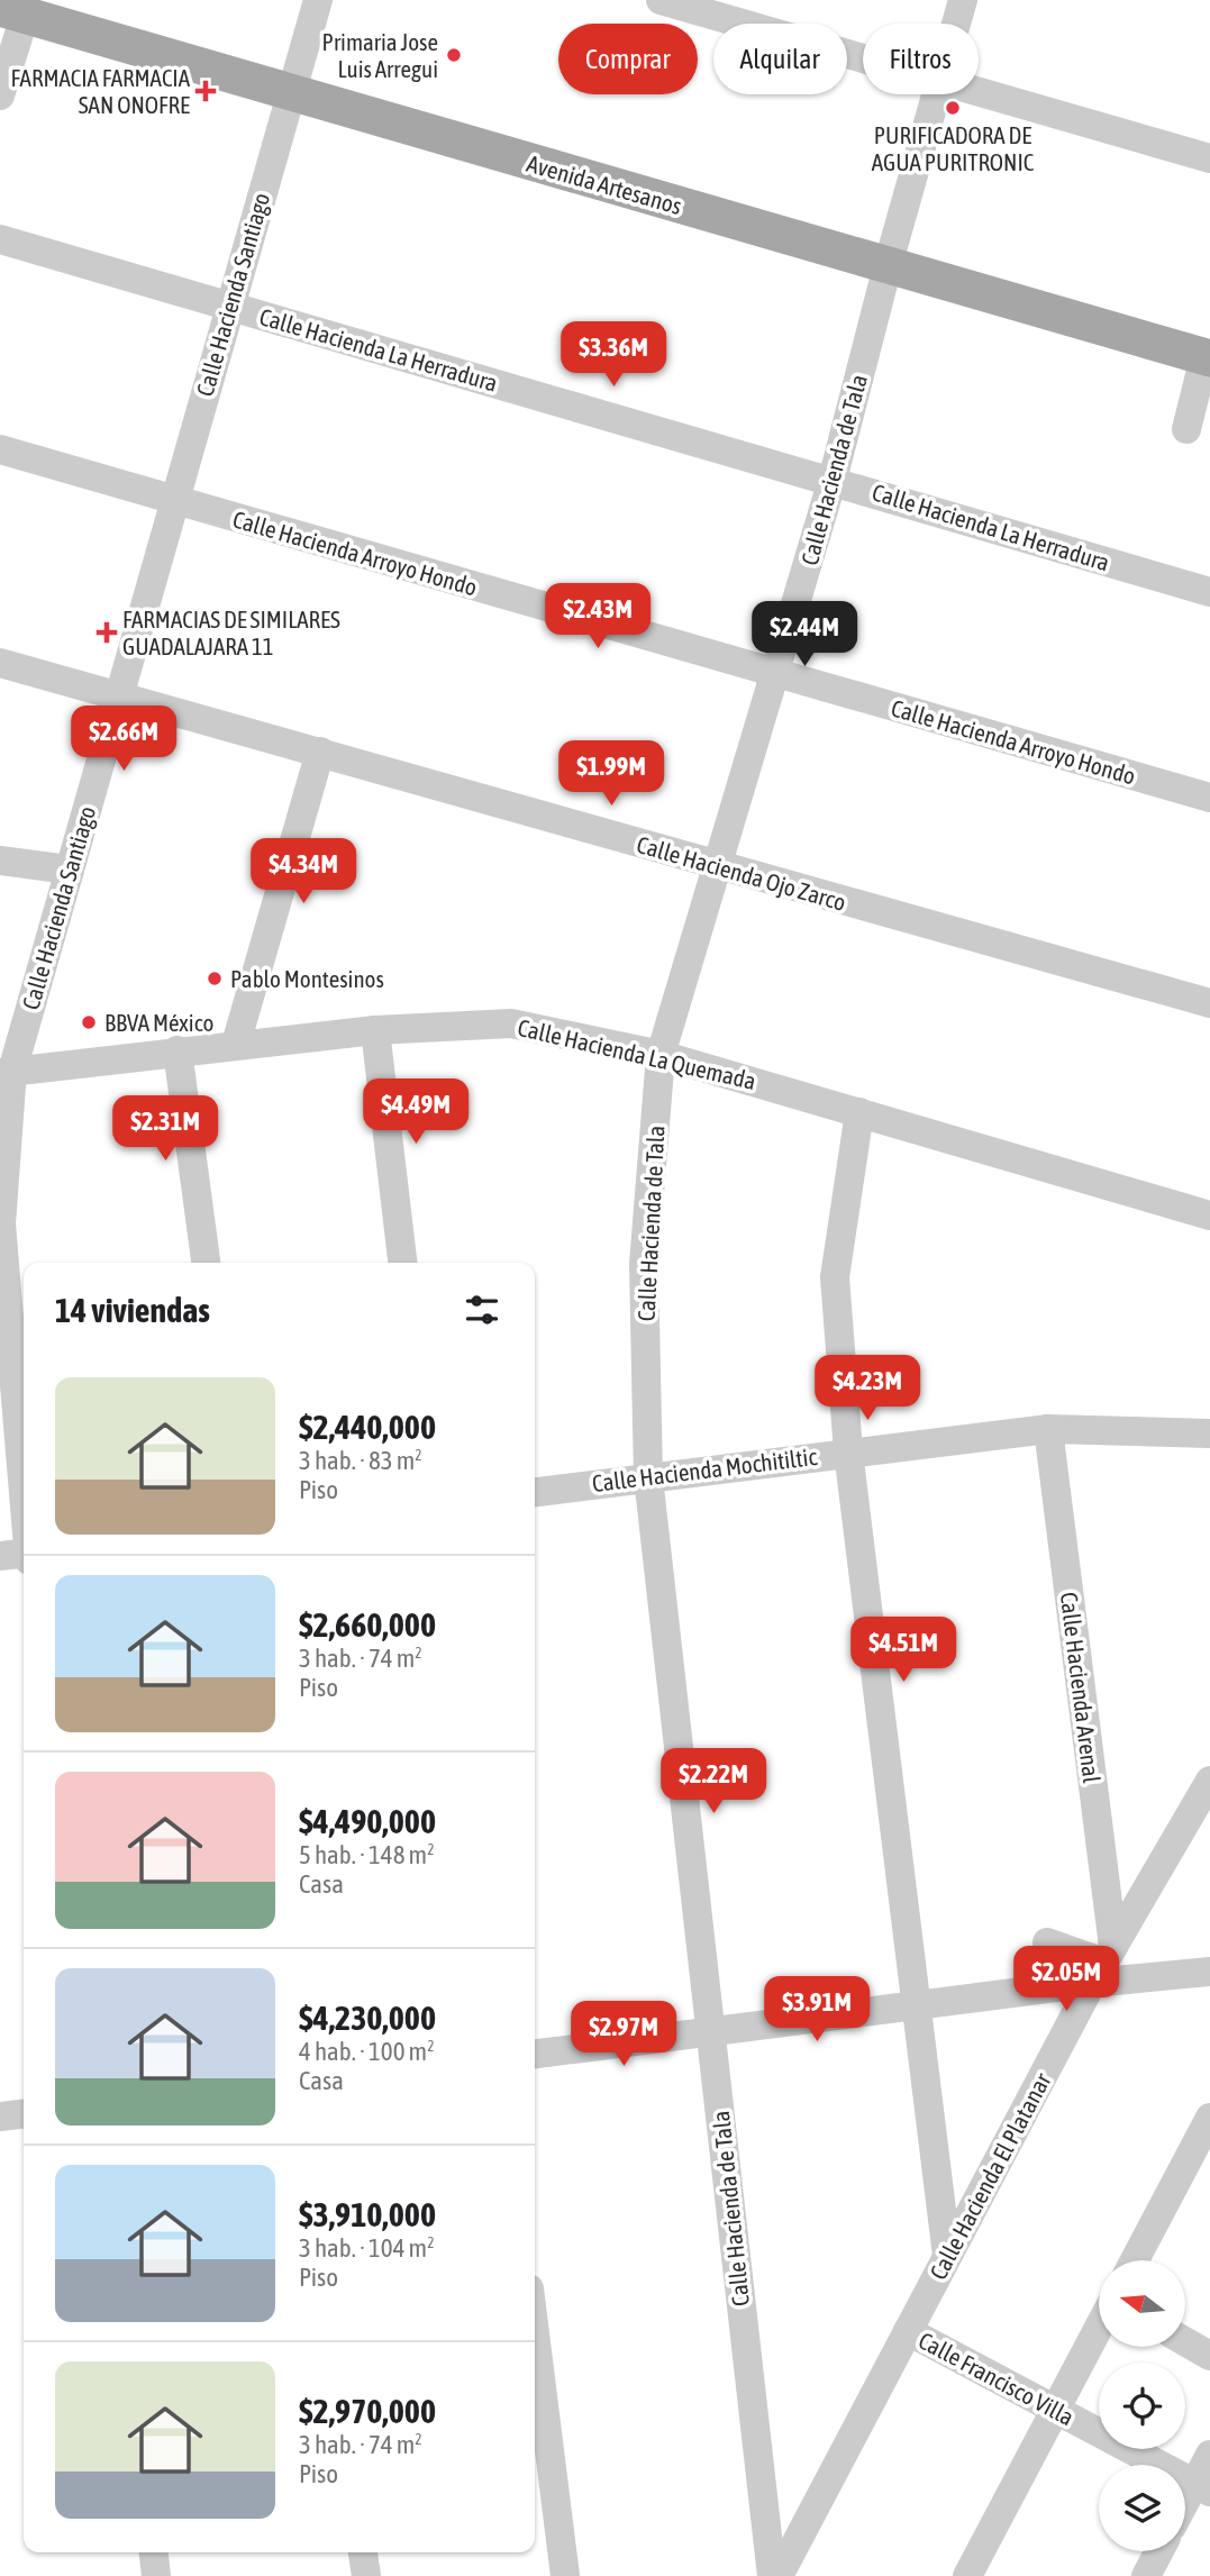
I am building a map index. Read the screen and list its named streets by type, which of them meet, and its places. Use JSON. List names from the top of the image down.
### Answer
{
  "streets": {
    "main road": ["Avenida Artesanos"],
    "street": [
      "Calle Hacienda Santiago",
      "Calle Hacienda La Herradura",
      "Calle Hacienda de Tala",
      "Calle Hacienda Arroyo Hondo",
      "Calle Hacienda Ojo Zarco",
      "Calle Hacienda La Quemada",
      "Calle Hacienda Mochitiltic",
      "Calle Hacienda Arenal",
      "Calle Hacienda El Platanar",
      "Calle Francisco Villa"
    ]
  },
  "crossings": [
    ["Avenida Artesanos", "Calle Hacienda Santiago"],
    ["Avenida Artesanos", "Calle Hacienda de Tala"],
    ["Calle Hacienda Santiago", "Calle Hacienda La Herradura"],
    ["Calle Hacienda Santiago", "Calle Hacienda Arroyo Hondo"],
    ["Calle Hacienda Santiago", "Calle Hacienda Ojo Zarco"],
    ["Calle Hacienda Santiago", "Calle Hacienda La Quemada"],
    ["Calle Hacienda La Herradura", "Calle Hacienda de Tala"],
    ["Calle Hacienda de Tala", "Calle Hacienda Arroyo Hondo"],
    ["Calle Hacienda de Tala", "Calle Hacienda Ojo Zarco"],
    ["Calle Hacienda de Tala", "Calle Hacienda La Quemada"],
    ["Calle Hacienda de Tala", "Calle Hacienda Mochitiltic"],
    ["Calle Hacienda de Tala", "Calle Hacienda El Platanar"],
    ["Calle Hacienda Mochitiltic", "Calle Hacienda Arenal"],
    ["Calle Hacienda Arenal", "Calle Hacienda El Platanar"],
    ["Calle Hacienda El Platanar", "Calle Francisco Villa"]
  ],
  "places": {
    "other": [
      "Primaria Jose Luis Arregui",
      "PURIFICADORA DE AGUA PURITRONIC",
      "Pablo Montesinos",
      "BBVA México"
    ],
    "health": ["FARMACIA FARMACIA SAN ONOFRE", "FARMACIAS DE SIMILARES GUADALAJARA 11"]
  },
  "north": "left",
  "page": {
    "chip": ["Comprar", "Alquilar", "Filtros"],
    "price": [
      "$3.36M",
      "$2.43M",
      "$2.44M",
      "$2.66M",
      "$1.99M",
      "$4.34M",
      "$4.49M",
      "$2.31M",
      "$4.23M",
      "$4.51M",
      "$2.22M",
      "$2.05M",
      "$3.91M",
      "$2.97M"
    ],
    "heading": "14 viviendas",
    "list": [
      {
        "name": "$2,440,000",
        "note": "3 hab. · 83 m² · Piso"
      },
      {
        "name": "$2,660,000",
        "note": "3 hab. · 74 m² · Piso"
      },
      {
        "name": "$4,490,000",
        "note": "5 hab. · 148 m² · Casa"
      },
      {
        "name": "$4,230,000",
        "note": "4 hab. · 100 m² · Casa"
      },
      {
        "name": "$3,910,000",
        "note": "3 hab. · 104 m² · Piso"
      },
      {
        "name": "$2,970,000",
        "note": "3 hab. · 74 m² · Piso"
      }
    ]
  }
}
